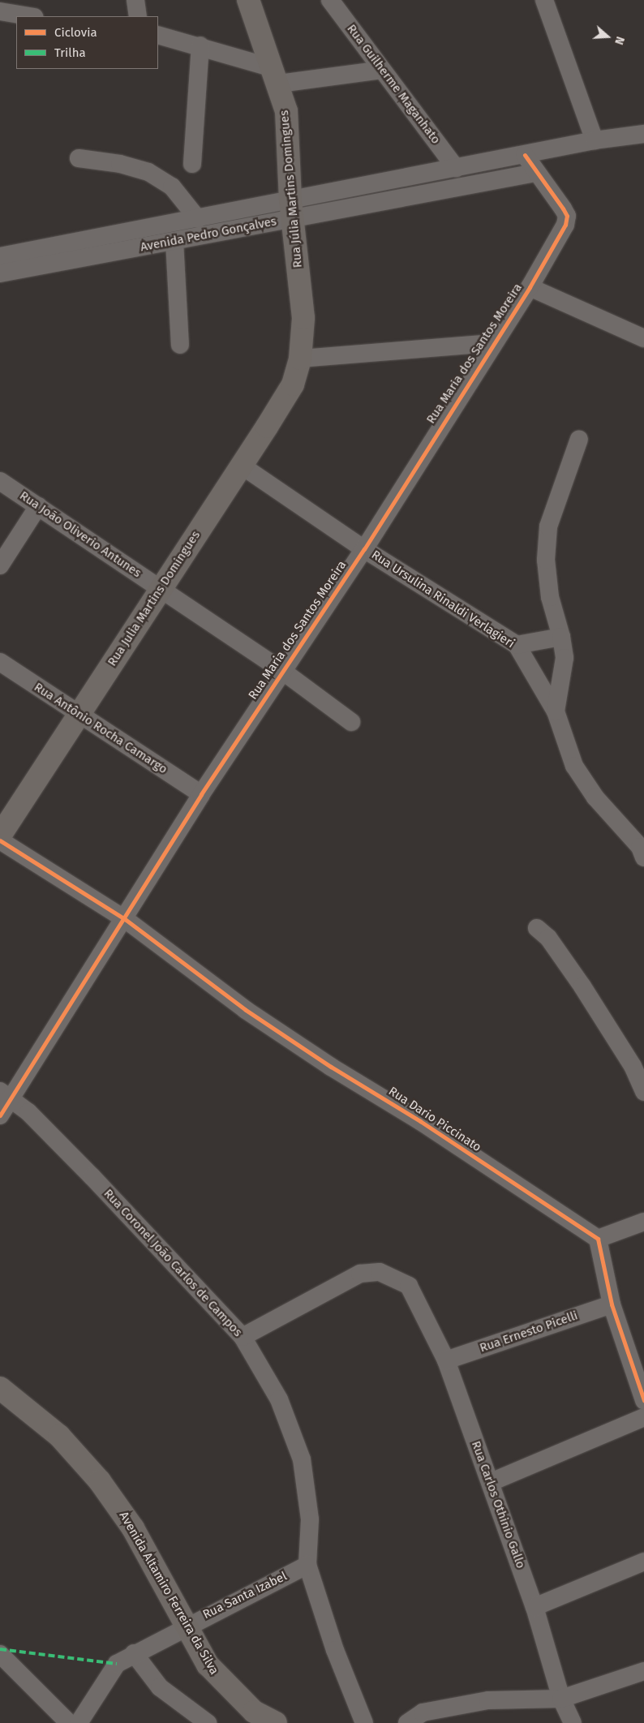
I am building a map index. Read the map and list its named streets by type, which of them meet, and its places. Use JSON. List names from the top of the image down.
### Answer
{
  "streets": {
    "main road": ["Rua Júlia Martins Domingues", "Rua Julia Martins Domingues", "Avenida Altamiro Ferreira da Silva"],
    "street": [
      "Rua Guilherme Maganhato",
      "Avenida Pedro Gonçalves",
      "Rua Maria dos Santos Moreira",
      "Rua João Oliverio Antunes",
      "Rua Ursulina Rinaldi Verlagieri",
      "Rua Antônio Rocha Camargo",
      "Rua Dario Piccinato",
      "Rua Coronel João Carlos de Campos",
      "Rua Ernesto Picelli",
      "Rua Carlos Othinio Gallo",
      "Rua Santa Izabel"
    ]
  },
  "crossings": [
    ["Rua Guilherme Maganhato", "Avenida Pedro Gonçalves"],
    ["Rua Júlia Martins Domingues", "Avenida Pedro Gonçalves"],
    ["Rua Júlia Martins Domingues", "Rua Julia Martins Domingues"],
    ["Avenida Pedro Gonçalves", "Rua Maria dos Santos Moreira"],
    ["Rua Maria dos Santos Moreira", "Rua João Oliverio Antunes"],
    ["Rua Maria dos Santos Moreira", "Rua Ursulina Rinaldi Verlagieri"],
    ["Rua Maria dos Santos Moreira", "Rua Antônio Rocha Camargo"],
    ["Rua Maria dos Santos Moreira", "Rua Dario Piccinato"],
    ["Rua Maria dos Santos Moreira", "Rua Coronel João Carlos de Campos"],
    ["Rua João Oliverio Antunes", "Rua Julia Martins Domingues"],
    ["Rua Julia Martins Domingues", "Rua Ursulina Rinaldi Verlagieri"],
    ["Rua Julia Martins Domingues", "Rua Antônio Rocha Camargo"],
    ["Rua Coronel João Carlos de Campos", "Rua Carlos Othinio Gallo"],
    ["Rua Coronel João Carlos de Campos", "Rua Santa Izabel"],
    ["Rua Ernesto Picelli", "Rua Carlos Othinio Gallo"],
    ["Avenida Altamiro Ferreira da Silva", "Rua Santa Izabel"]
  ],
  "legend": ["Ciclovia", "Trilha"],
  "north": "right"
}
